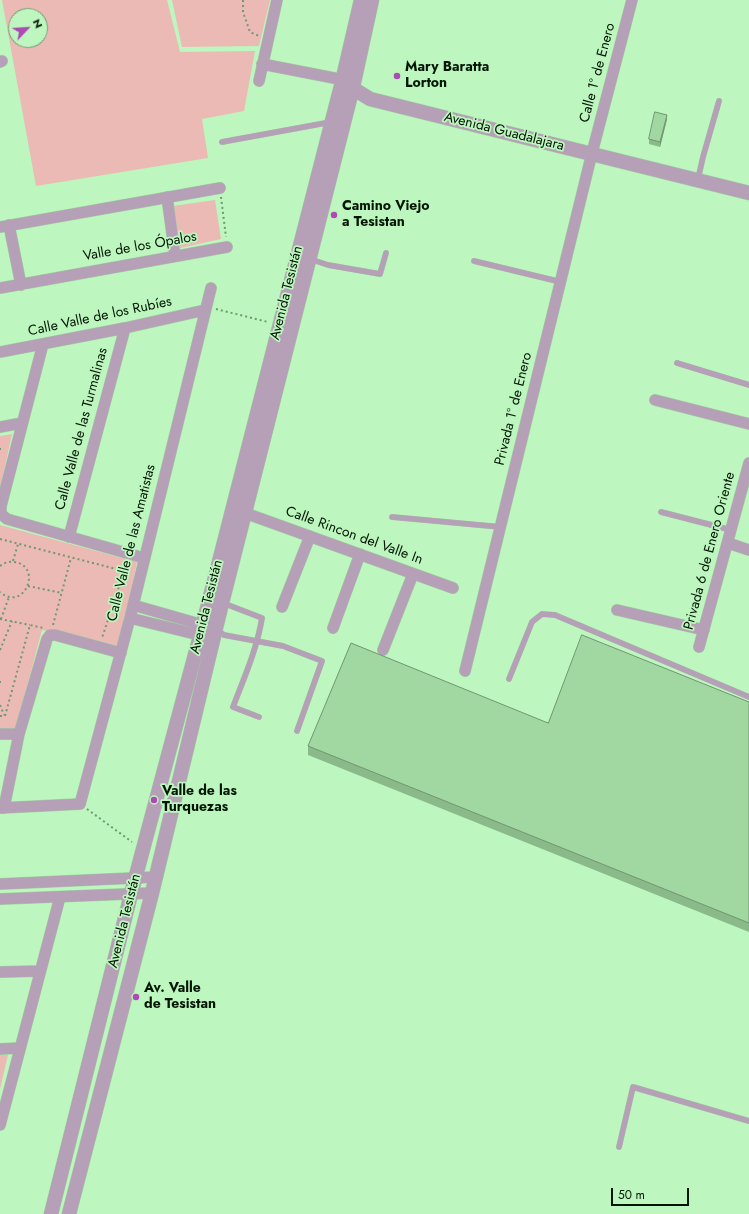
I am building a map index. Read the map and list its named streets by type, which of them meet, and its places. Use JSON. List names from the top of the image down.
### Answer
{
  "streets": {
    "street": [
      "Calle 1° de Enero",
      "Avenida Guadalajara",
      "Valle de los Ópalos",
      "Avenida Tesistán",
      "Calle Valle de los Rubíes",
      "Privada 1° de Enero",
      "Calle Valle de las Turmalinas",
      "Calle Rincon del Valle In",
      "Calle Valle de las Amatistas",
      "Privada 6 de Enero Oriente"
    ]
  },
  "crossings": [
    ["Calle 1° de Enero", "Avenida Guadalajara"],
    ["Calle 1° de Enero", "Privada 1° de Enero"],
    ["Avenida Guadalajara", "Avenida Tesistán"],
    ["Avenida Guadalajara", "Privada 1° de Enero"],
    ["Avenida Tesistán", "Calle Rincon del Valle In"],
    ["Calle Valle de los Rubíes", "Calle Valle de las Turmalinas"],
    ["Calle Valle de los Rubíes", "Calle Valle de las Amatistas"]
  ],
  "places": [
    "Mary Baratta Lorton",
    "Camino Viejo a Tesistan",
    "Valle de las Turquezas",
    "Av. Valle de Tesistan"
  ],
  "scale_bar": "50 m",
  "north": "top right"
}
